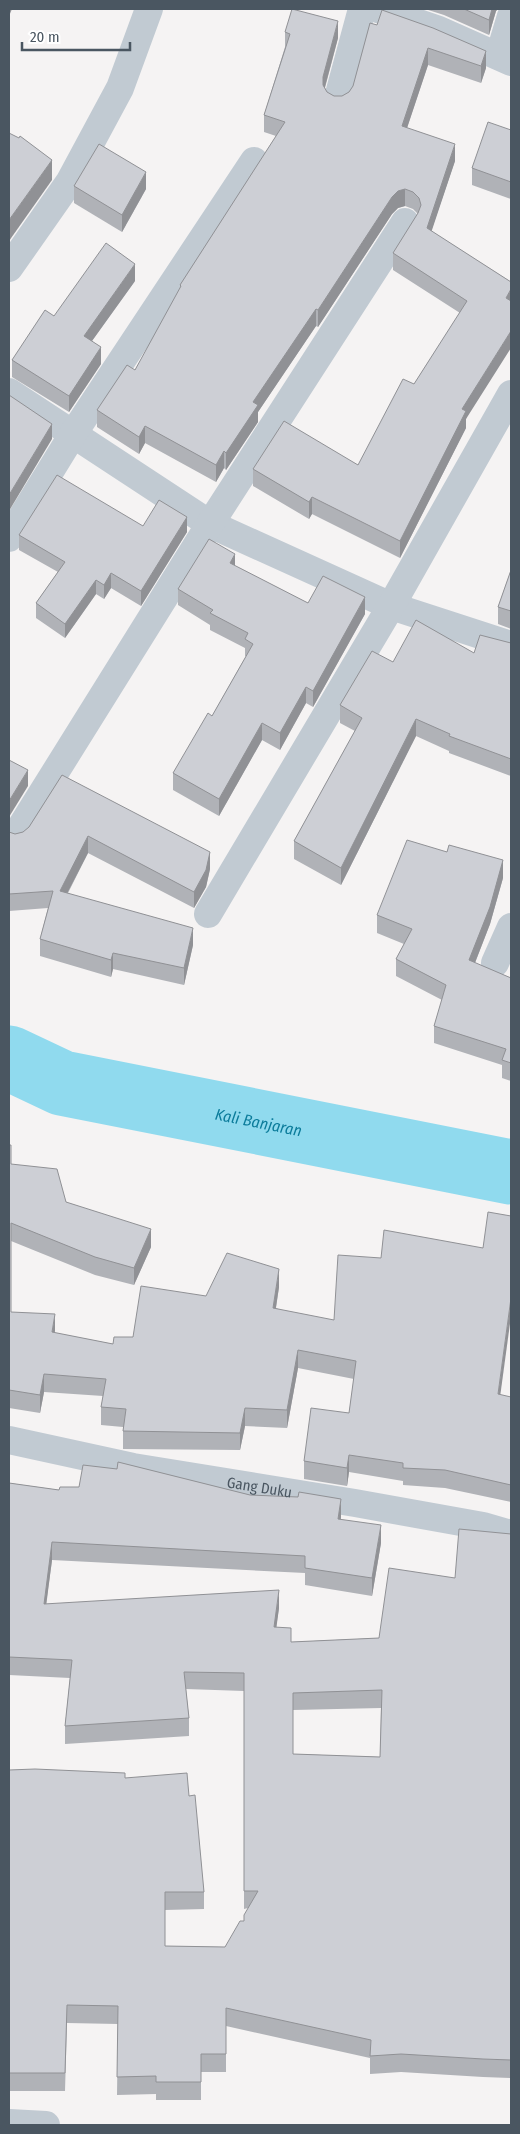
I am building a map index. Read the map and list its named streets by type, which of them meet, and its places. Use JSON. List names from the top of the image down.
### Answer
{
  "streets": {
    "street": ["Gang Duku"]
  },
  "water": ["Kali Banjaran"],
  "scale_bar": "20 m"
}
